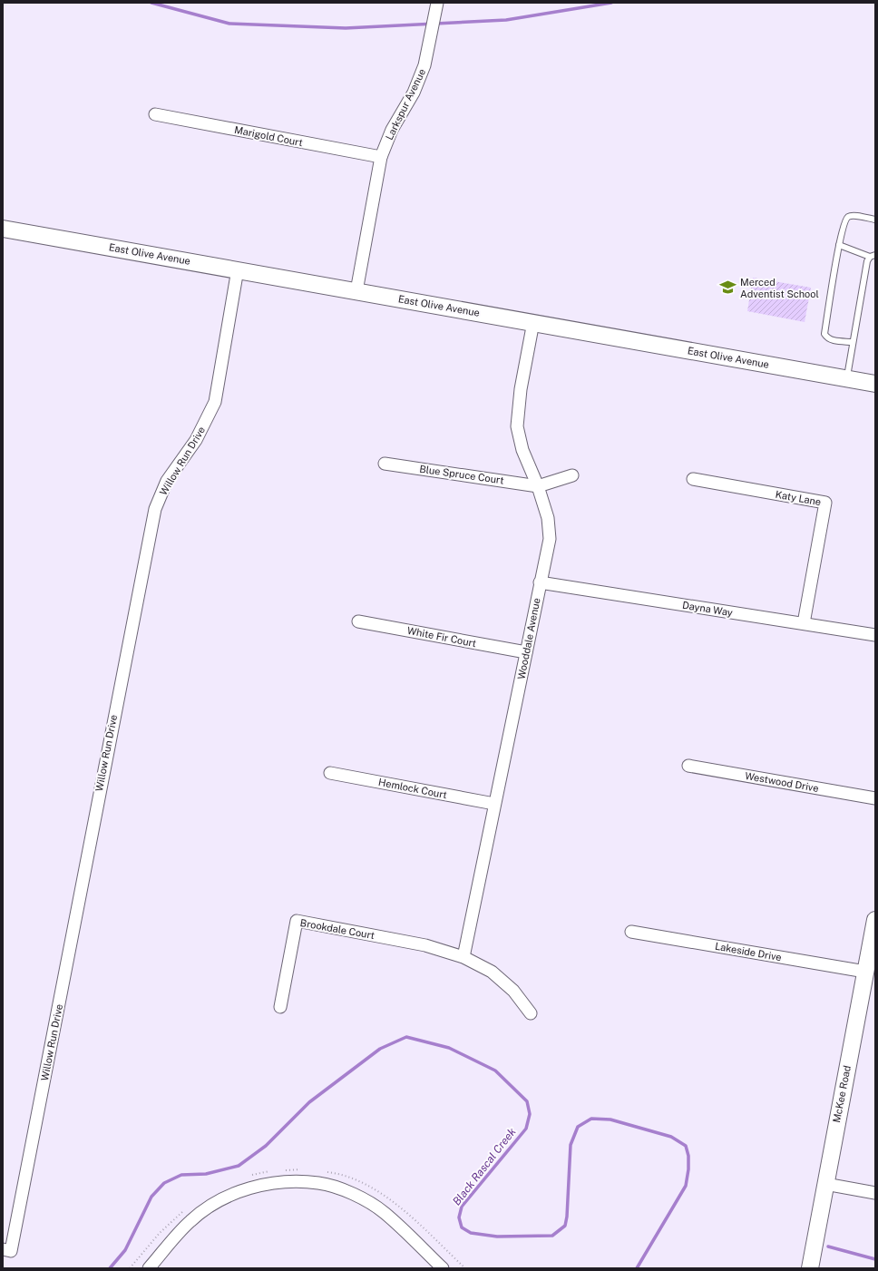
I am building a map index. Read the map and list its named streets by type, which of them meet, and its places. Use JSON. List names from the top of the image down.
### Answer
{
  "streets": {
    "main road": ["East Olive Avenue", "McKee Road"],
    "street": [
      "Larkspur Avenue",
      "Marigold Court",
      "Willow Run Drive",
      "Blue Spruce Court",
      "Katy Lane",
      "Dayna Way",
      "White Fir Court",
      "Wooddale Avenue",
      "Westwood Drive",
      "Hemlock Court",
      "Brookdale Court",
      "Lakeside Drive"
    ]
  },
  "crossings": [
    ["Larkspur Avenue", "Marigold Court"],
    ["Larkspur Avenue", "East Olive Avenue"],
    ["East Olive Avenue", "Willow Run Drive"],
    ["East Olive Avenue", "Wooddale Avenue"],
    ["Blue Spruce Court", "Wooddale Avenue"],
    ["Katy Lane", "Dayna Way"],
    ["Dayna Way", "Wooddale Avenue"],
    ["White Fir Court", "Wooddale Avenue"],
    ["Wooddale Avenue", "Hemlock Court"],
    ["Wooddale Avenue", "Brookdale Court"],
    ["Lakeside Drive", "McKee Road"]
  ],
  "water": ["Black Rascal Creek"],
  "places": {
    "school or university": ["Merced Adventist School"]
  }
}
